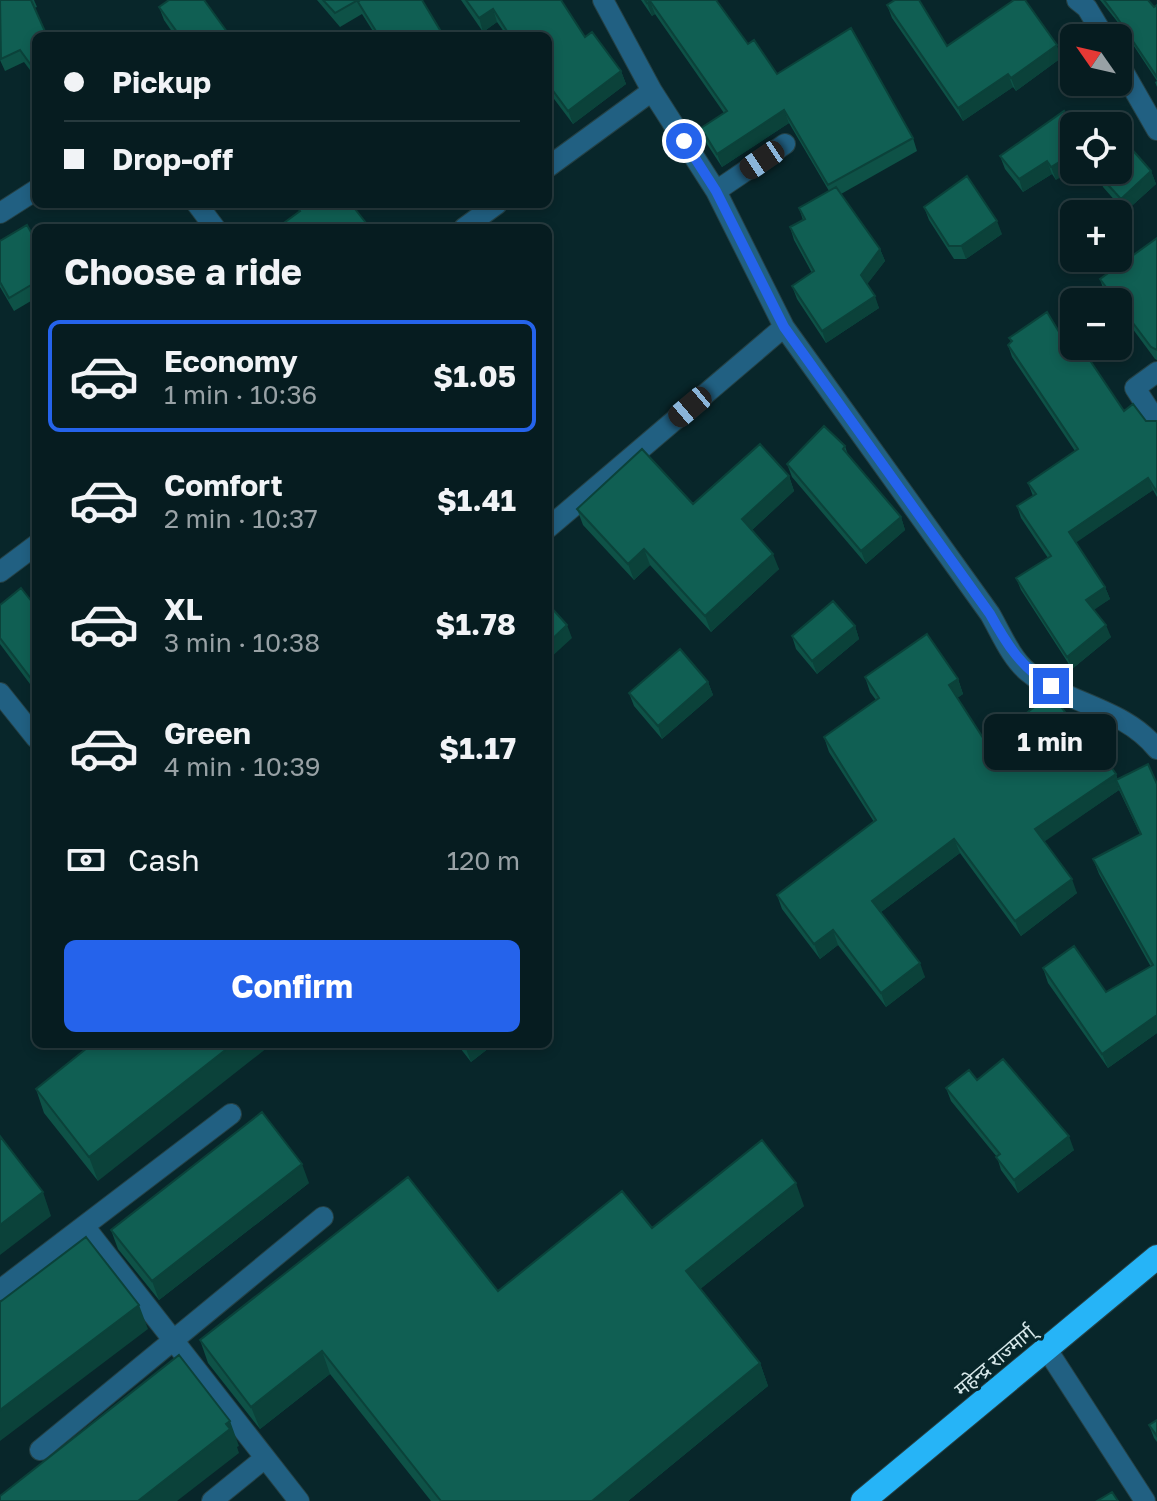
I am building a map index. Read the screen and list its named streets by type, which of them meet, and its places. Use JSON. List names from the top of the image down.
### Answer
{
  "streets": {
    "highway": ["महेन्द्र राज्मार्ग्"]
  },
  "north": "top left",
  "page": {
    "map_buttons": ["+", "−"],
    "banner": ["Pickup", "Drop-off"],
    "heading": "Choose a ride",
    "list": [
      {
        "name": "Economy",
        "note": "1 min · 10:36",
        "value": "$1.05"
      },
      {
        "name": "Comfort",
        "note": "2 min · 10:37",
        "value": "$1.41"
      },
      {
        "name": "XL",
        "note": "3 min · 10:38",
        "value": "$1.78"
      },
      {
        "name": "Green",
        "note": "4 min · 10:39",
        "value": "$1.17"
      }
    ],
    "bubble": "1 min",
    "pay": ["Cash", "120 m"],
    "buttons": "Confirm"
  }
}
